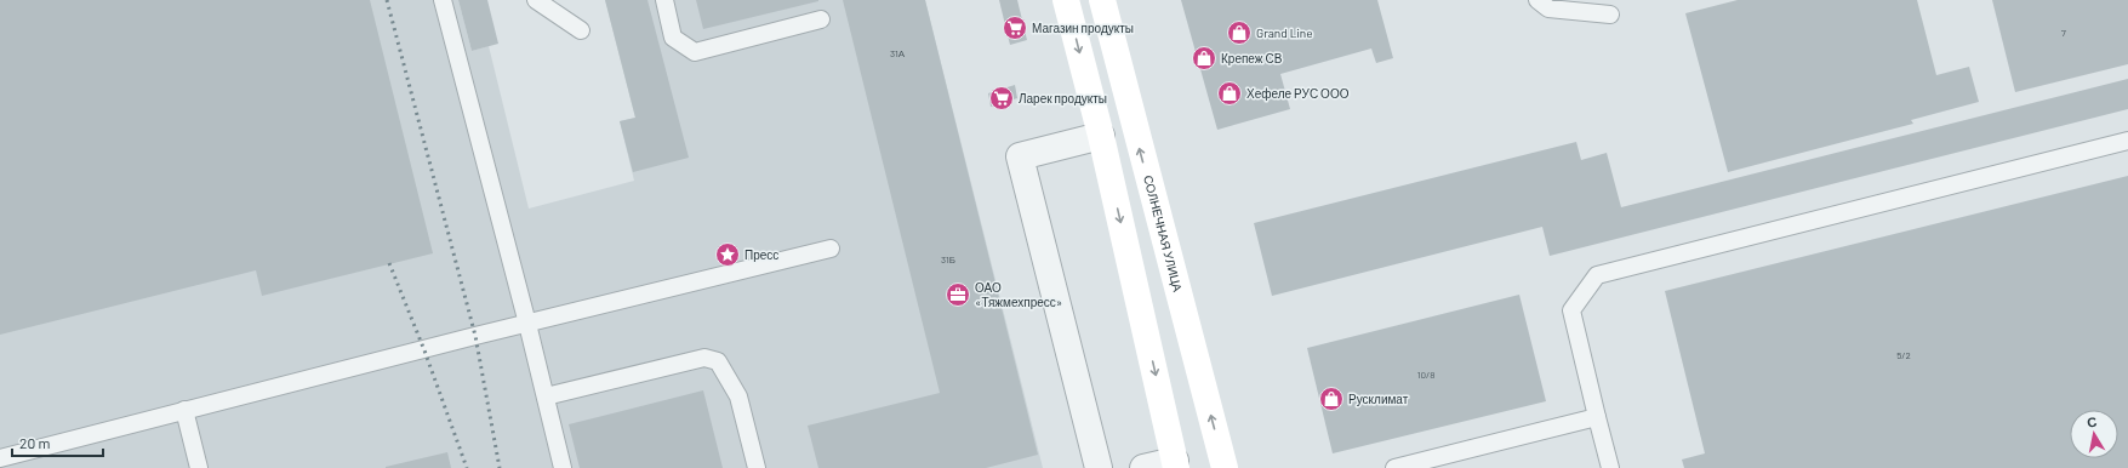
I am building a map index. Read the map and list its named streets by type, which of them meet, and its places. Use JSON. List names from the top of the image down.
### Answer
{
  "streets": {
    "main road": ["СОЛНЕЧНАЯ УЛИЦА"]
  },
  "places": {
    "supermarket": ["Магазин продукты", "Ларек продукты"],
    "shop": [
      "Grand Line",
      "Крепеж СВ",
      "Хефеле РУС ООО",
      "Русклимат"
    ],
    "place": ["Пресс"],
    "office": ["ОАО «Тяжмехпресс»"]
  },
  "house_numbers": [
    "7",
    "31А",
    "31Б",
    "5/2",
    "10/8"
  ],
  "scale_bar": "20 m",
  "north": "top"
}
